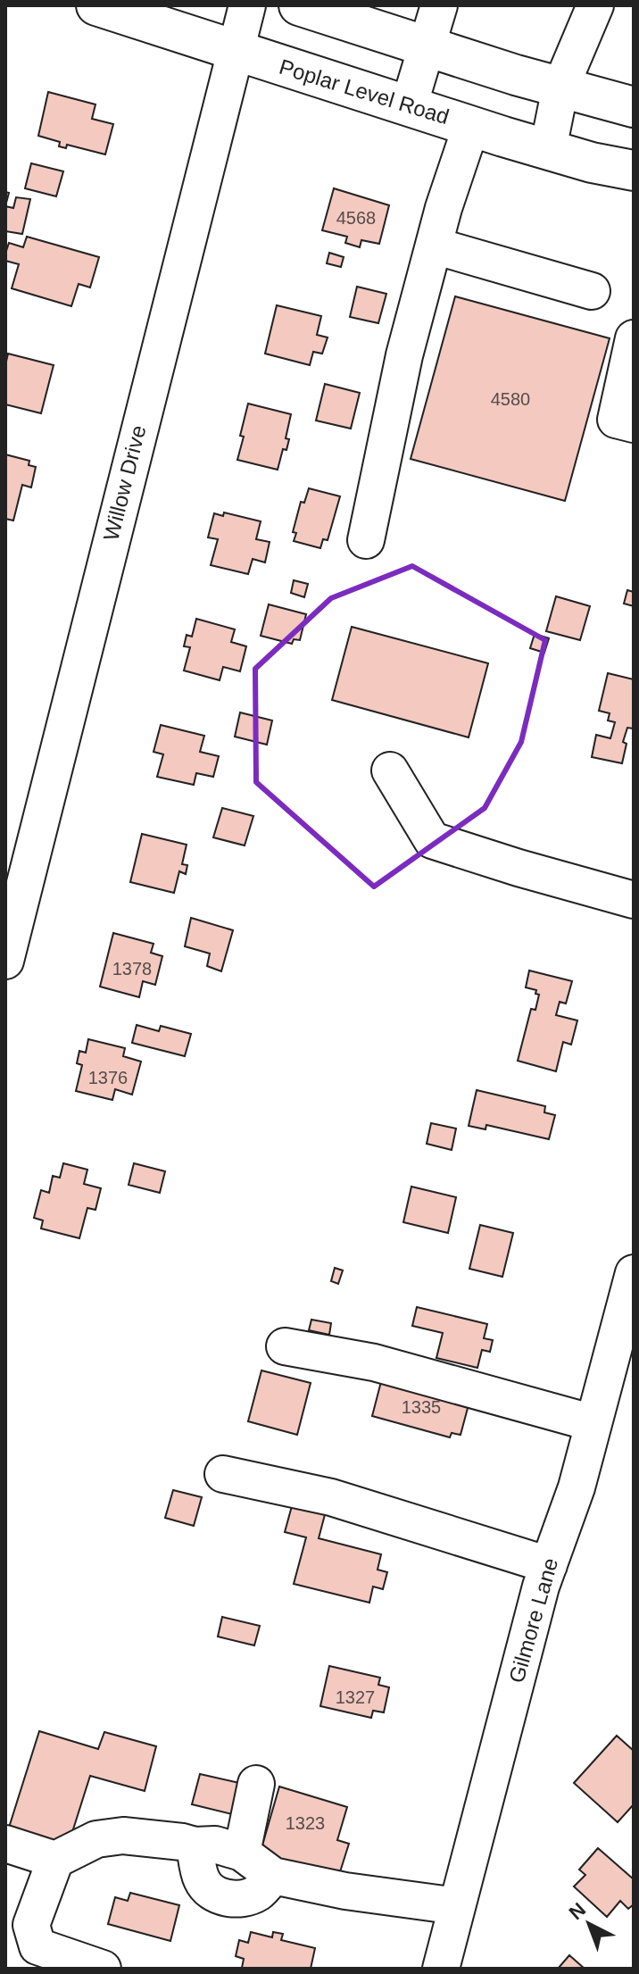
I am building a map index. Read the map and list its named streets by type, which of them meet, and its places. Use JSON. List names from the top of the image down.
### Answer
{
  "streets": {
    "main road": ["Poplar Level Road"],
    "street": ["Willow Drive", "Gilmore Lane"]
  },
  "crossings": [
    ["Poplar Level Road", "Willow Drive"]
  ],
  "house_numbers": [
    "4568",
    "4580",
    "1378",
    "1376",
    "1335",
    "1327",
    "1323"
  ],
  "north": "top left"
}
